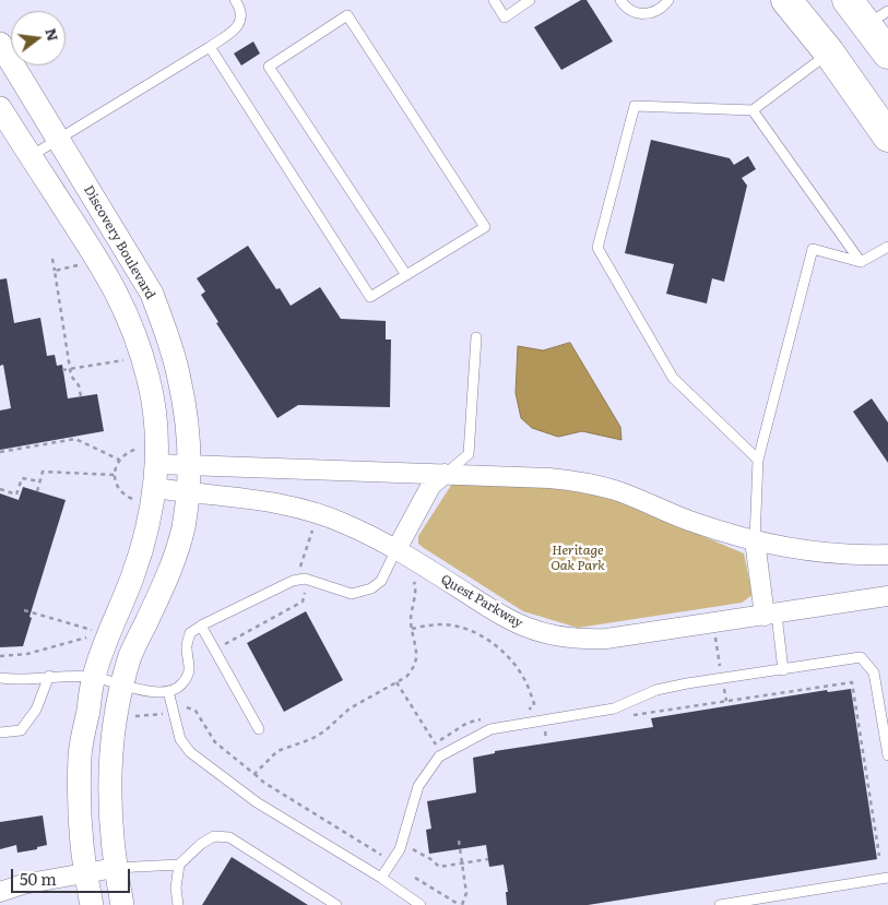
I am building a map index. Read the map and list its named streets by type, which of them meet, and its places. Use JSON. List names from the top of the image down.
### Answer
{
  "streets": {
    "street": ["Discovery Boulevard", "Quest Parkway"]
  },
  "crossings": [
    ["Discovery Boulevard", "Quest Parkway"]
  ],
  "parks": ["Heritage Oak Park"],
  "scale_bar": "50 m",
  "north": "right"
}
